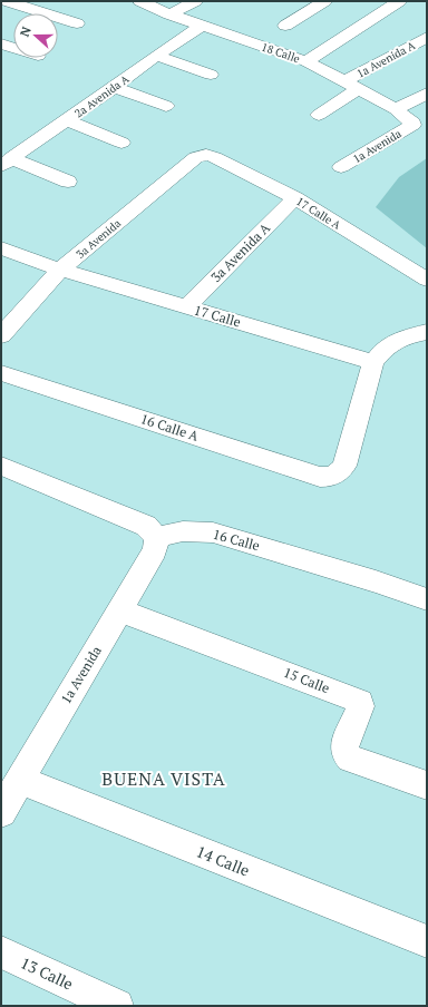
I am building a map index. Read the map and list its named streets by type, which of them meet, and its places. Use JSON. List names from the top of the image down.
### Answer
{
  "streets": {
    "street": [
      "18 Calle",
      "1a Avenida A",
      "2a Avenida A",
      "1a Avenida",
      "17 Calle A",
      "3a Avenida",
      "3a Avenida A",
      "17 Calle",
      "16 Calle A",
      "16 Calle",
      "15 Calle",
      "14 Calle",
      "13 Calle"
    ]
  },
  "crossings": [
    ["18 Calle", "1a Avenida A"],
    ["18 Calle", "2a Avenida A"],
    ["18 Calle", "1a Avenida"],
    ["1a Avenida", "16 Calle"],
    ["1a Avenida", "15 Calle"],
    ["1a Avenida", "14 Calle"],
    ["17 Calle A", "3a Avenida"],
    ["17 Calle A", "3a Avenida A"],
    ["3a Avenida", "17 Calle"],
    ["3a Avenida A", "17 Calle"],
    ["17 Calle", "16 Calle A"]
  ],
  "districts": ["BUENA VISTA"],
  "north": "left"
}
